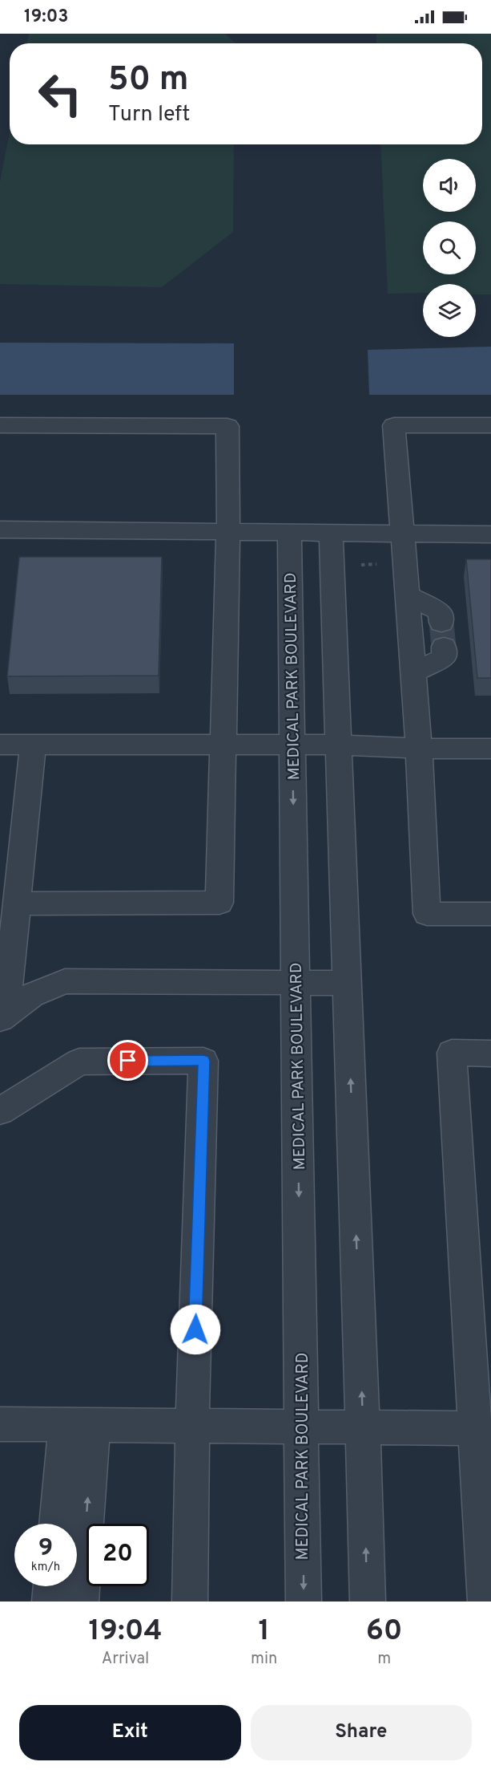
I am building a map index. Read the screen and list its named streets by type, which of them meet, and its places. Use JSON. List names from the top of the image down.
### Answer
{
  "streets": {
    "street": ["MEDICAL PARK BOULEVARD"]
  },
  "page": {
    "status": "19:03",
    "turn": ["50 m", "Turn left"],
    "speed": "9 km/h",
    "limit": "20",
    "eta": [
      "19:04",
      "Arrival",
      "1",
      "min",
      "60",
      "m"
    ],
    "buttons": ["Exit", "Share"]
  }
}
